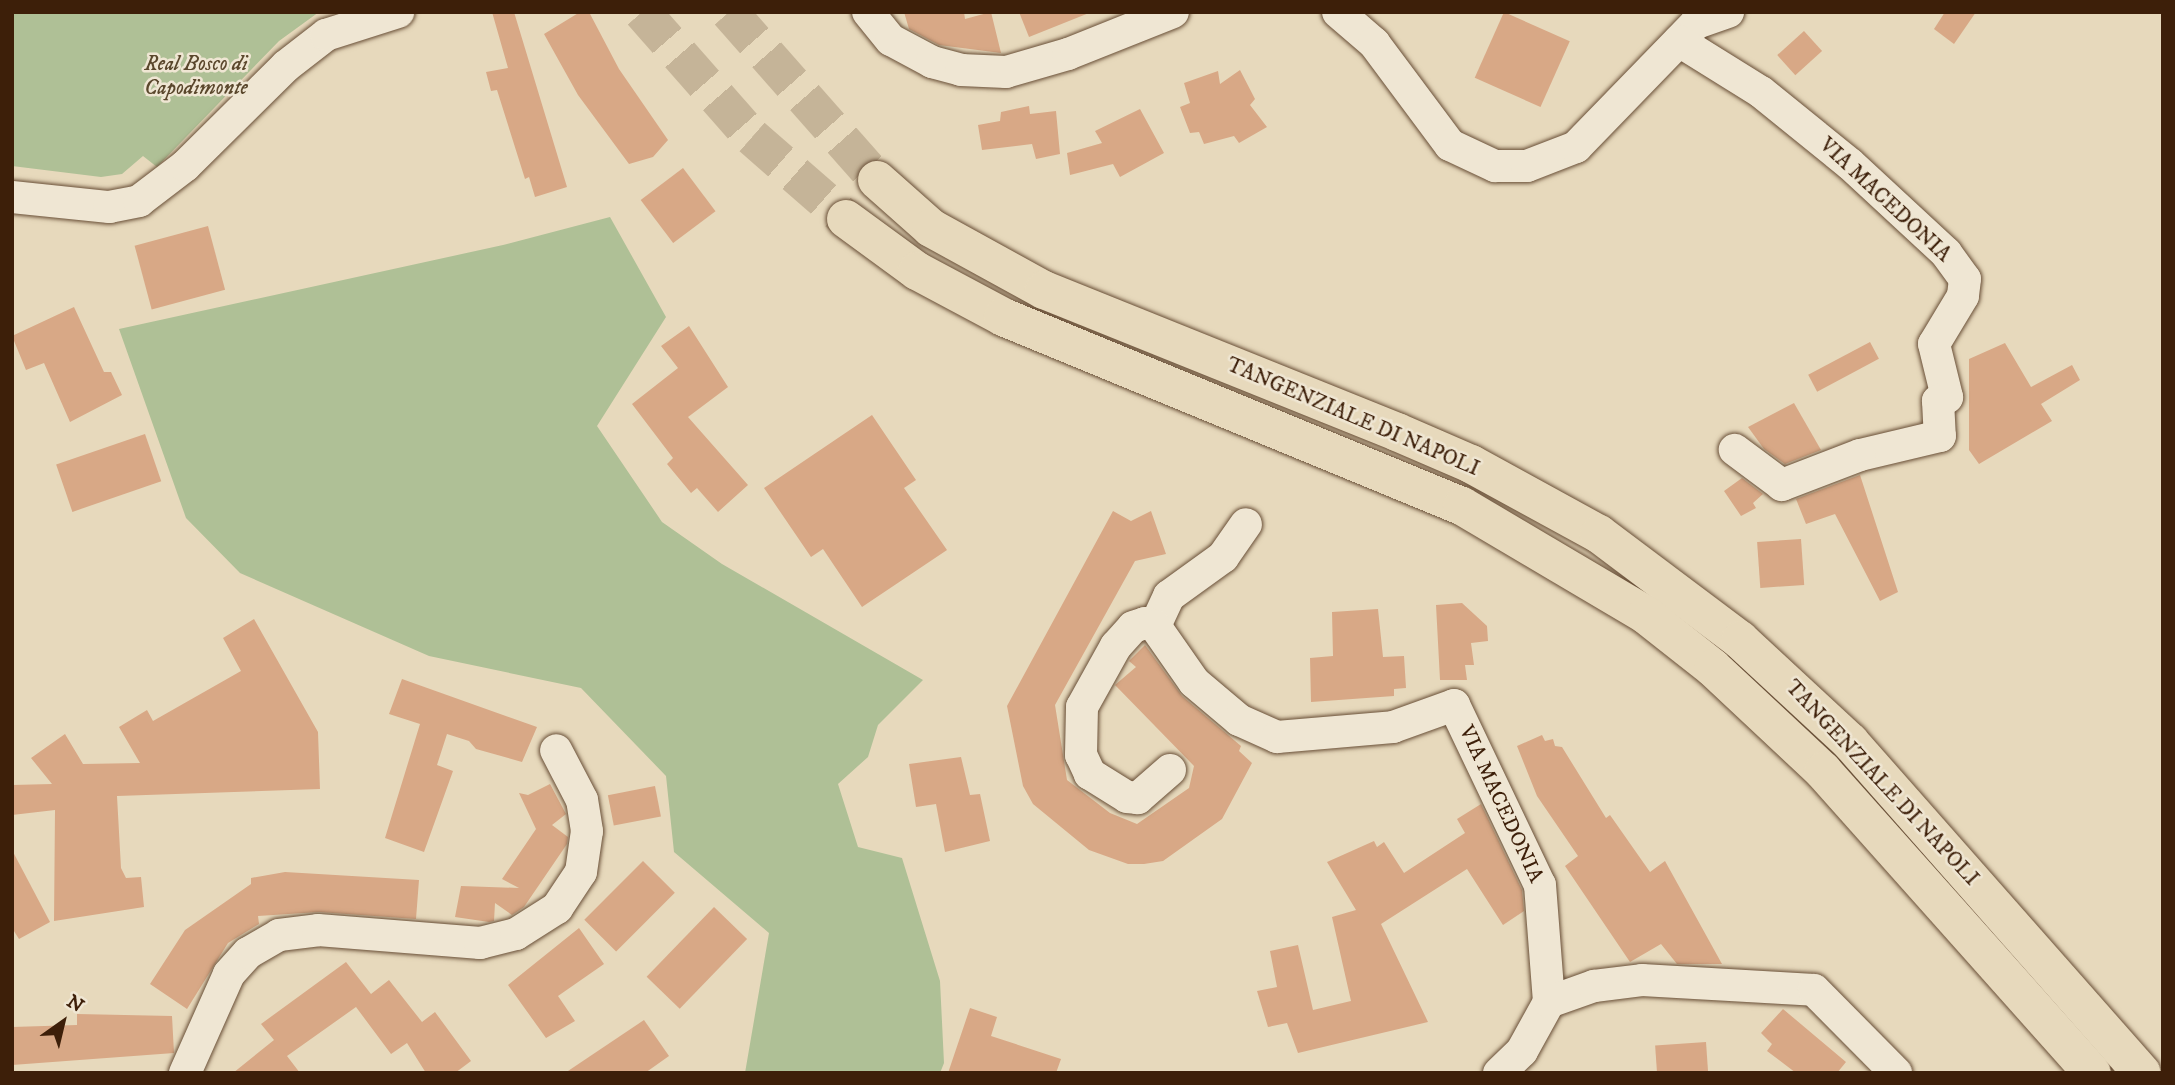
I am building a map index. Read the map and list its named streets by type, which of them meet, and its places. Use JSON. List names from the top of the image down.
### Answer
{
  "streets": {
    "highway": ["TANGENZIALE DI NAPOLI"],
    "street": ["VIA MACEDONIA"]
  },
  "parks": ["Real Bosco di Capodimonte"],
  "north": "top right"
}
